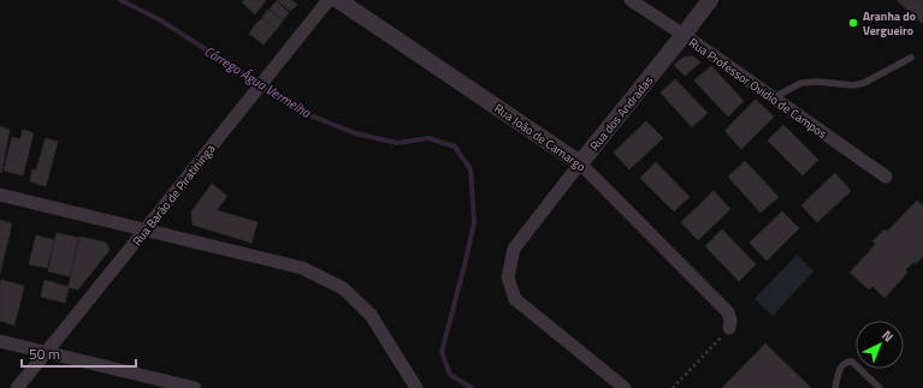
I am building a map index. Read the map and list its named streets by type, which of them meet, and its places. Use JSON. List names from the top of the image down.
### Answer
{
  "streets": {
    "street": [
      "Rua Professor Ovidio de Campos",
      "Rua dos Andradas",
      "Rua João de Camargo",
      "Rua Barão de Piratininga"
    ]
  },
  "crossings": [
    ["Rua Professor Ovidio de Campos", "Rua dos Andradas"],
    ["Rua dos Andradas", "Rua João de Camargo"]
  ],
  "water": ["Córrego Água Vermelha"],
  "places": ["Aranha do Vergueiro"],
  "scale_bar": "50 m",
  "north": "top right"
}
